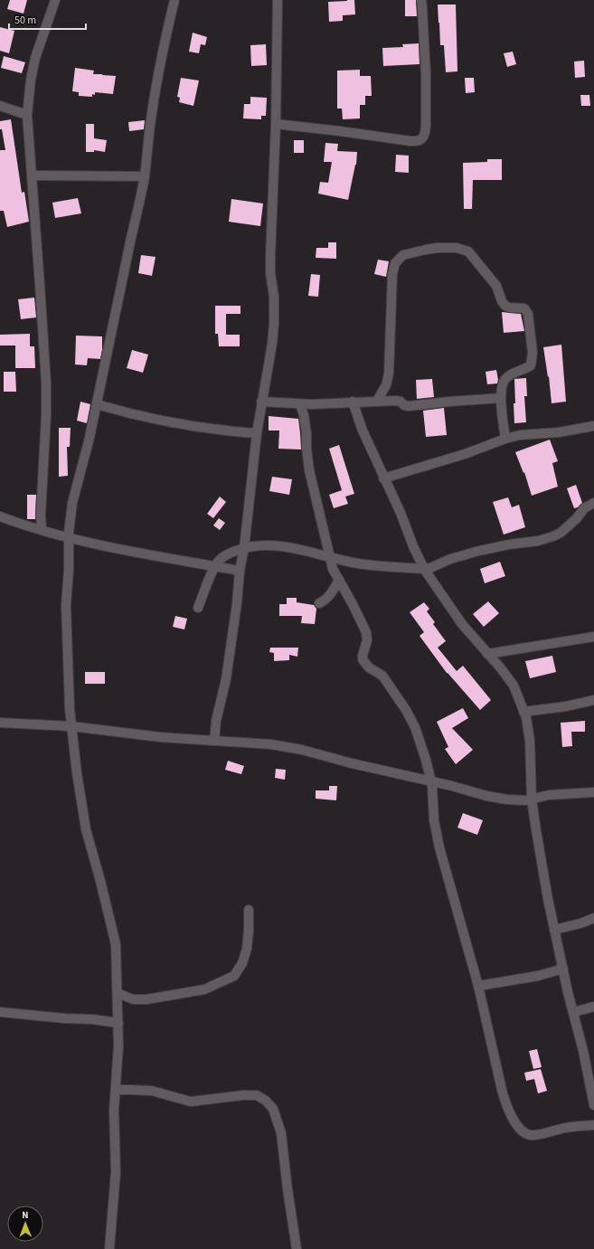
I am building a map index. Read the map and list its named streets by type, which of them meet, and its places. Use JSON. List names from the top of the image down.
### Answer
{
  "scale_bar": "50 m",
  "north": "top"
}
